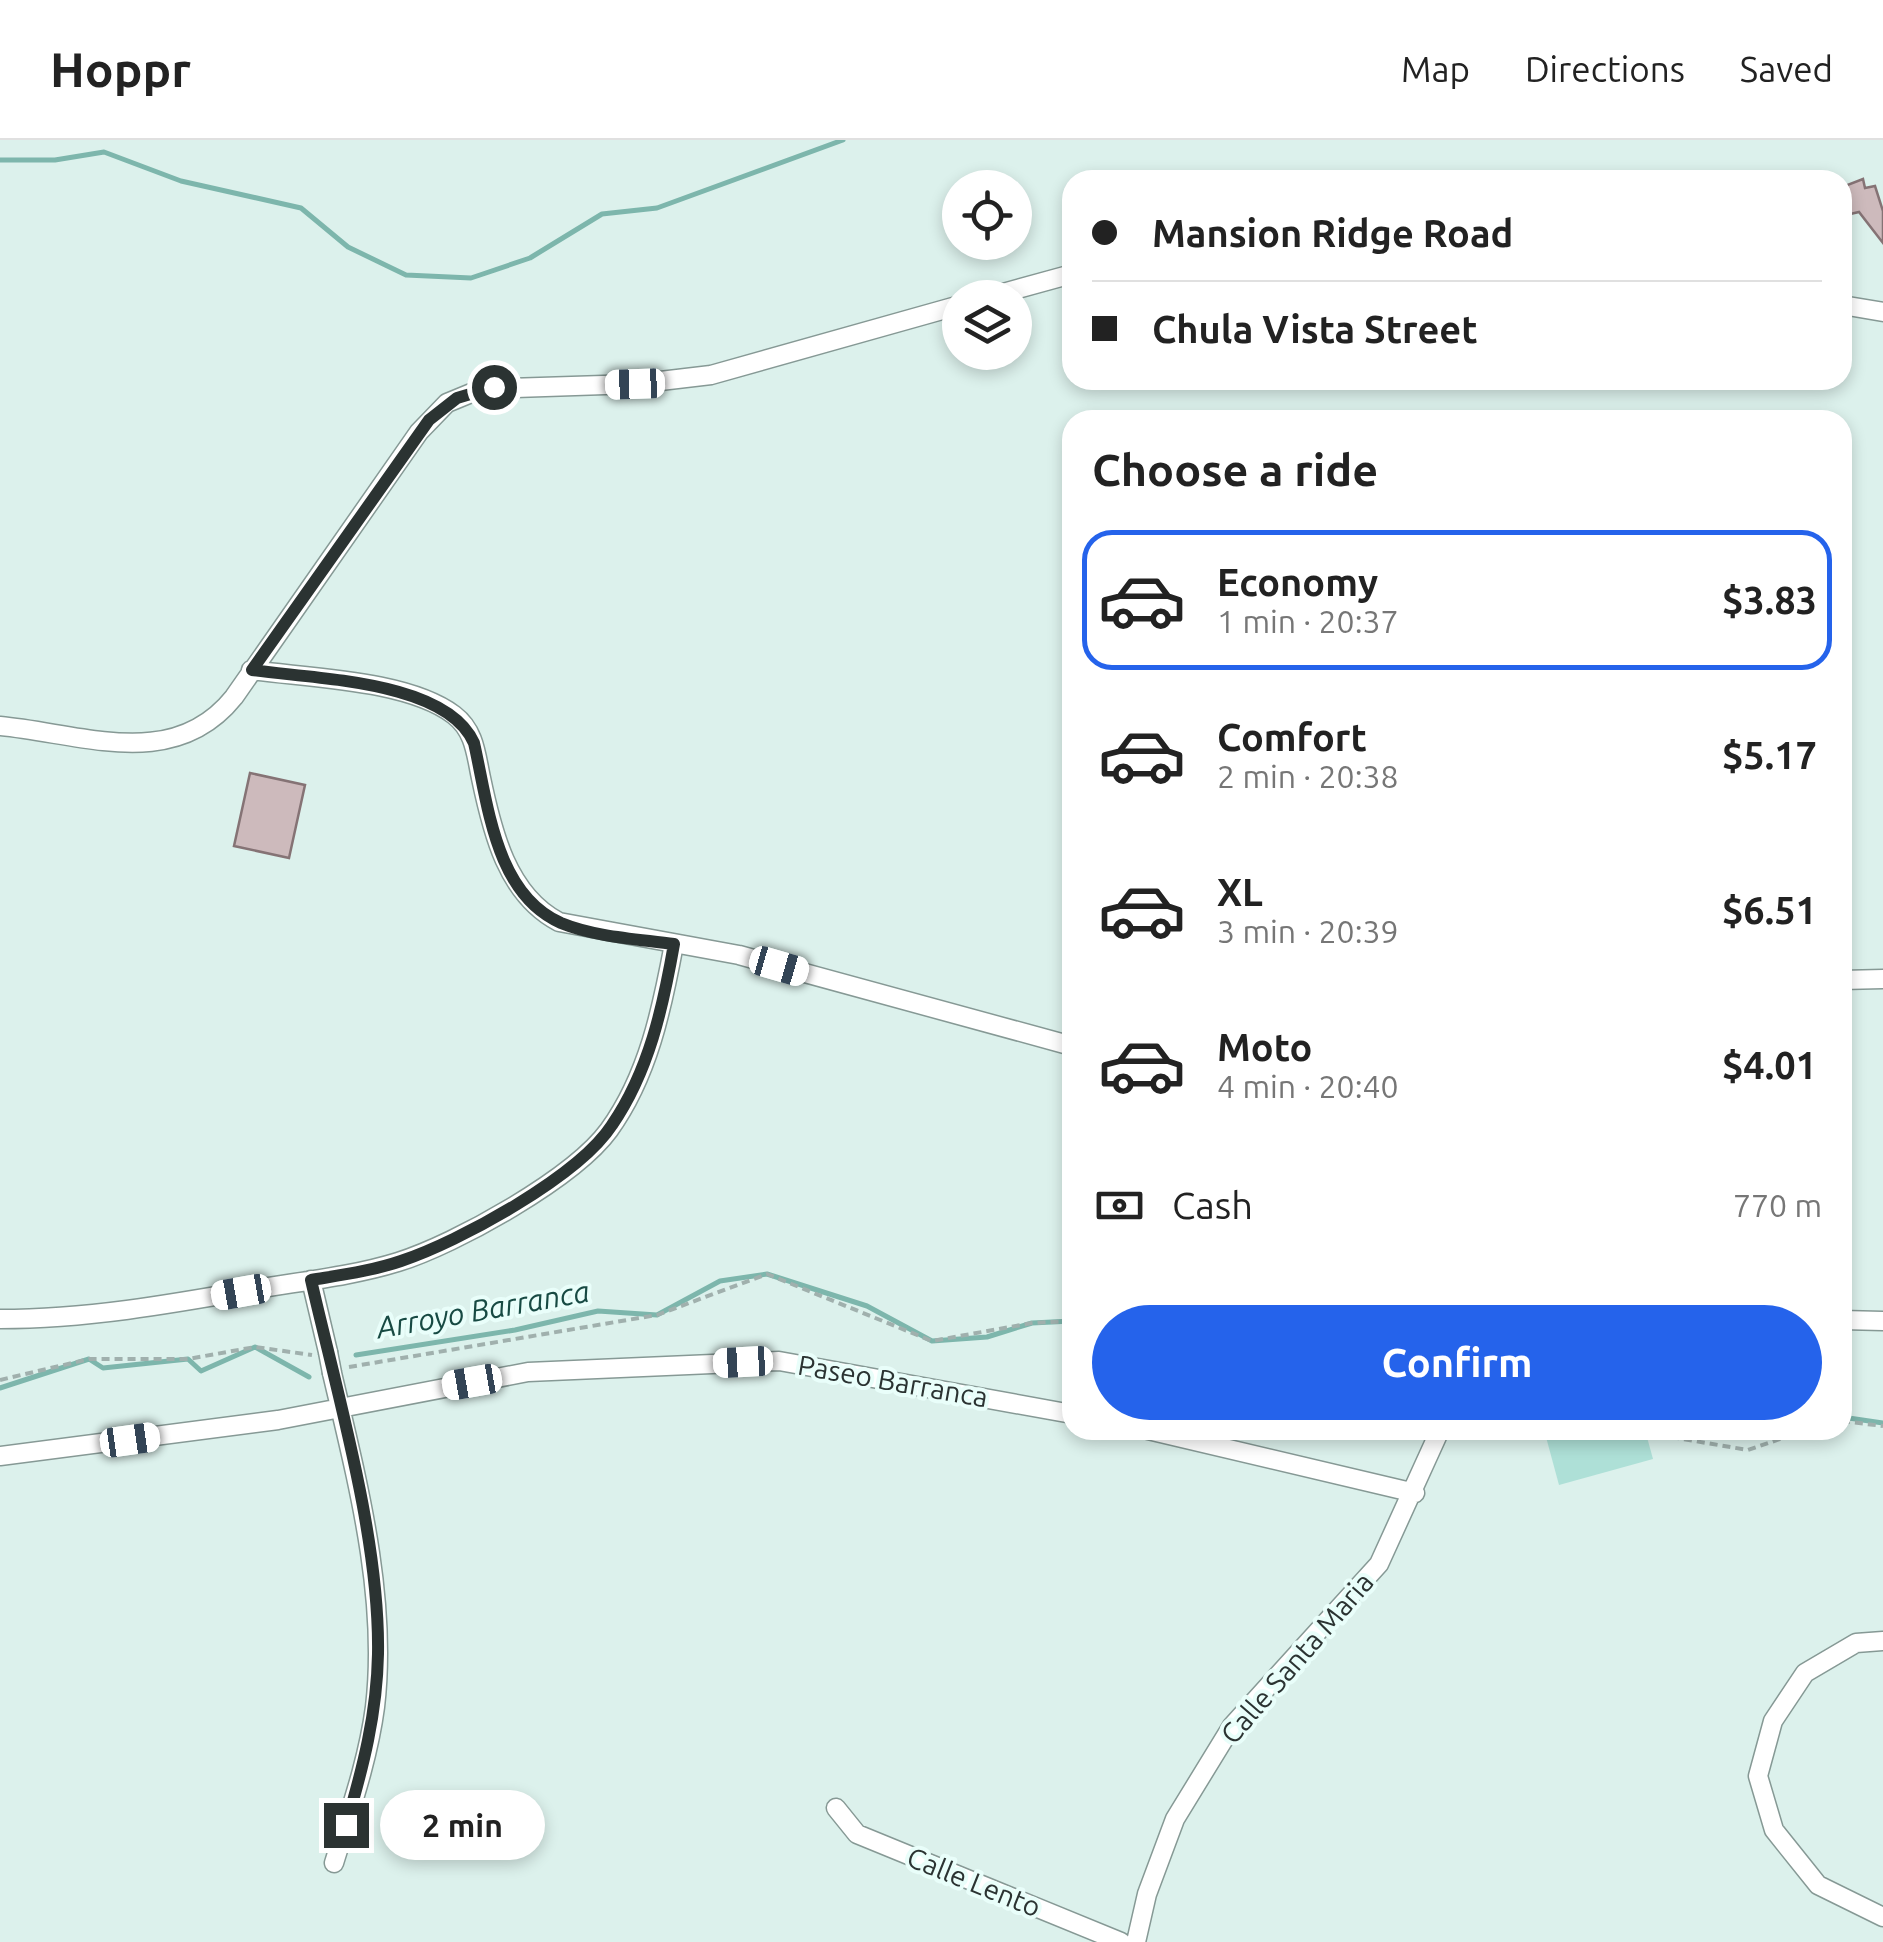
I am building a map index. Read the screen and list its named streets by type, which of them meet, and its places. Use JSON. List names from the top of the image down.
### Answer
{
  "streets": {
    "street": ["Paseo Barranca", "Calle Santa Maria", "Calle Lento"]
  },
  "water": ["Arroyo Barranca"],
  "page": {
    "header": "Hoppr",
    "nav": ["Map", "Directions", "Saved"],
    "banner": ["Mansion Ridge Road", "Chula Vista Street"],
    "heading": "Choose a ride",
    "list": [
      {
        "name": "Economy",
        "note": "1 min · 20:37",
        "value": "$3.83"
      },
      {
        "name": "Comfort",
        "note": "2 min · 20:38",
        "value": "$5.17"
      },
      {
        "name": "XL",
        "note": "3 min · 20:39",
        "value": "$6.51"
      },
      {
        "name": "Moto",
        "note": "4 min · 20:40",
        "value": "$4.01"
      }
    ],
    "pay": ["Cash", "770 m"],
    "buttons": "Confirm",
    "bubble": "2 min"
  }
}
